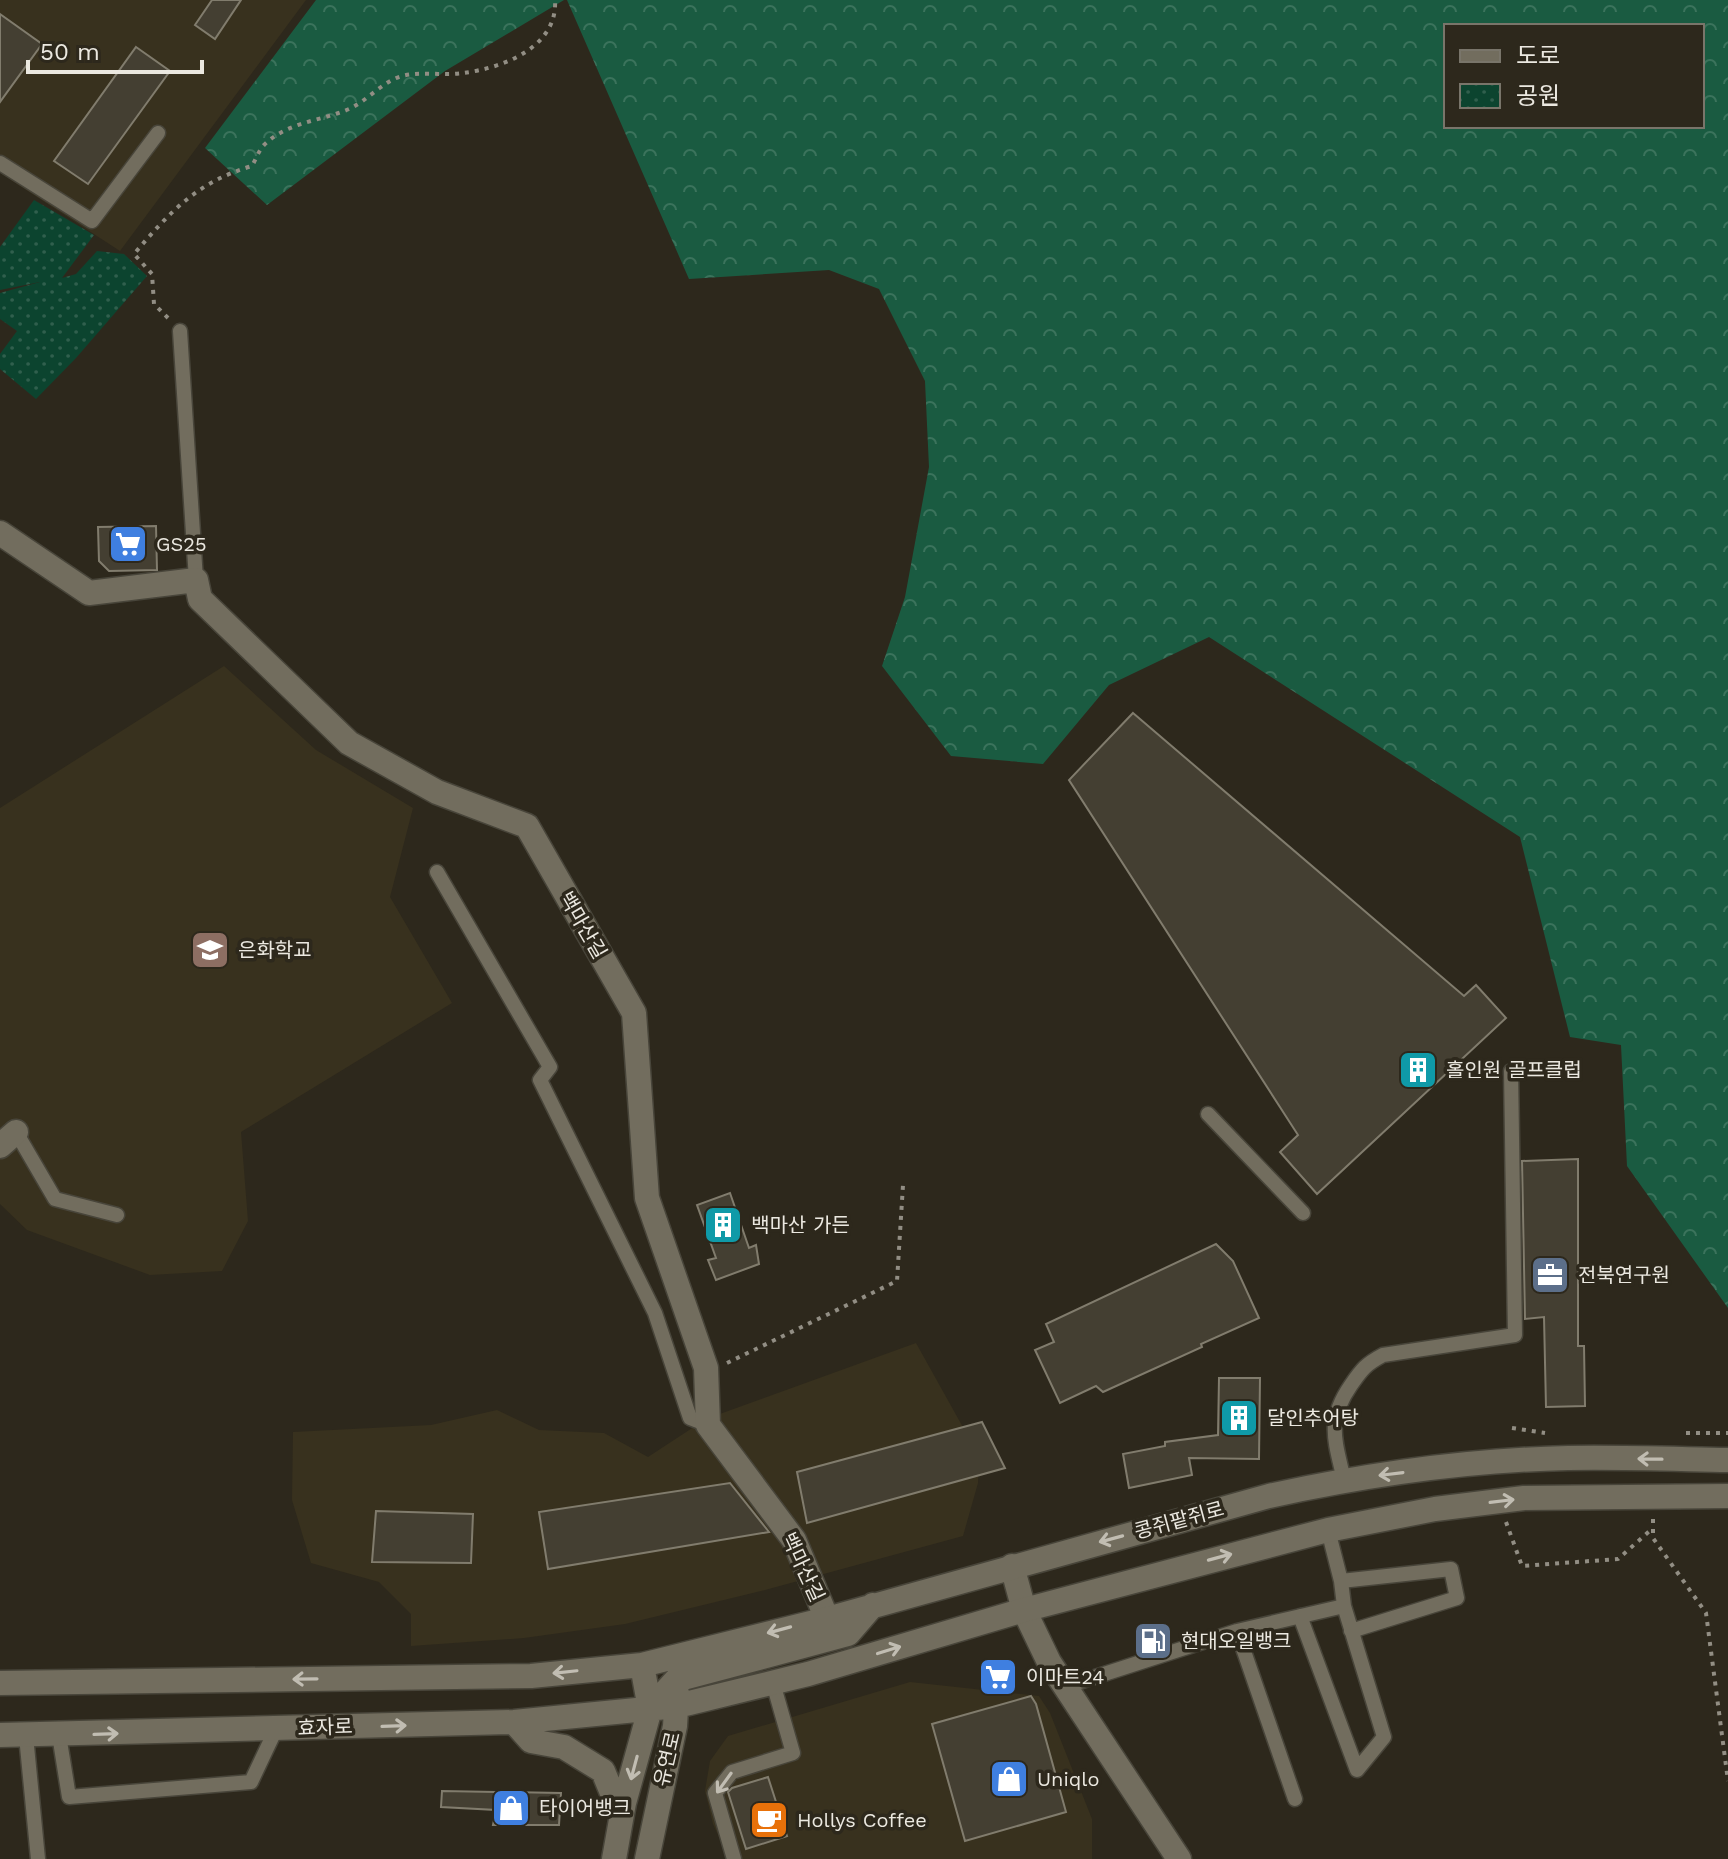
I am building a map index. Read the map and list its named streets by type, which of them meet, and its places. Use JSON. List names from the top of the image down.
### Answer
{
  "streets": {
    "main road": [
      "백마산길",
      "콩쥐팥쥐로",
      "효자로",
      "유연로"
    ]
  },
  "crossings": [
    ["백마산길", "콩쥐팥쥐로"],
    ["콩쥐팥쥐로", "유연로"],
    ["효자로", "유연로"]
  ],
  "places": {
    "supermarket": ["GS25", "이마트24"],
    "school or university": ["은화학교"],
    "building": ["홀인원 골프클럽", "백마산 가든", "달인추어탕"],
    "office": ["전북연구원"],
    "fuel station": ["현대오일뱅크"],
    "shop": ["Uniqlo", "타이어뱅크"],
    "cafe": ["Hollys Coffee"]
  },
  "legend": ["도로", "공원"],
  "scale_bar": "50 m"
}
